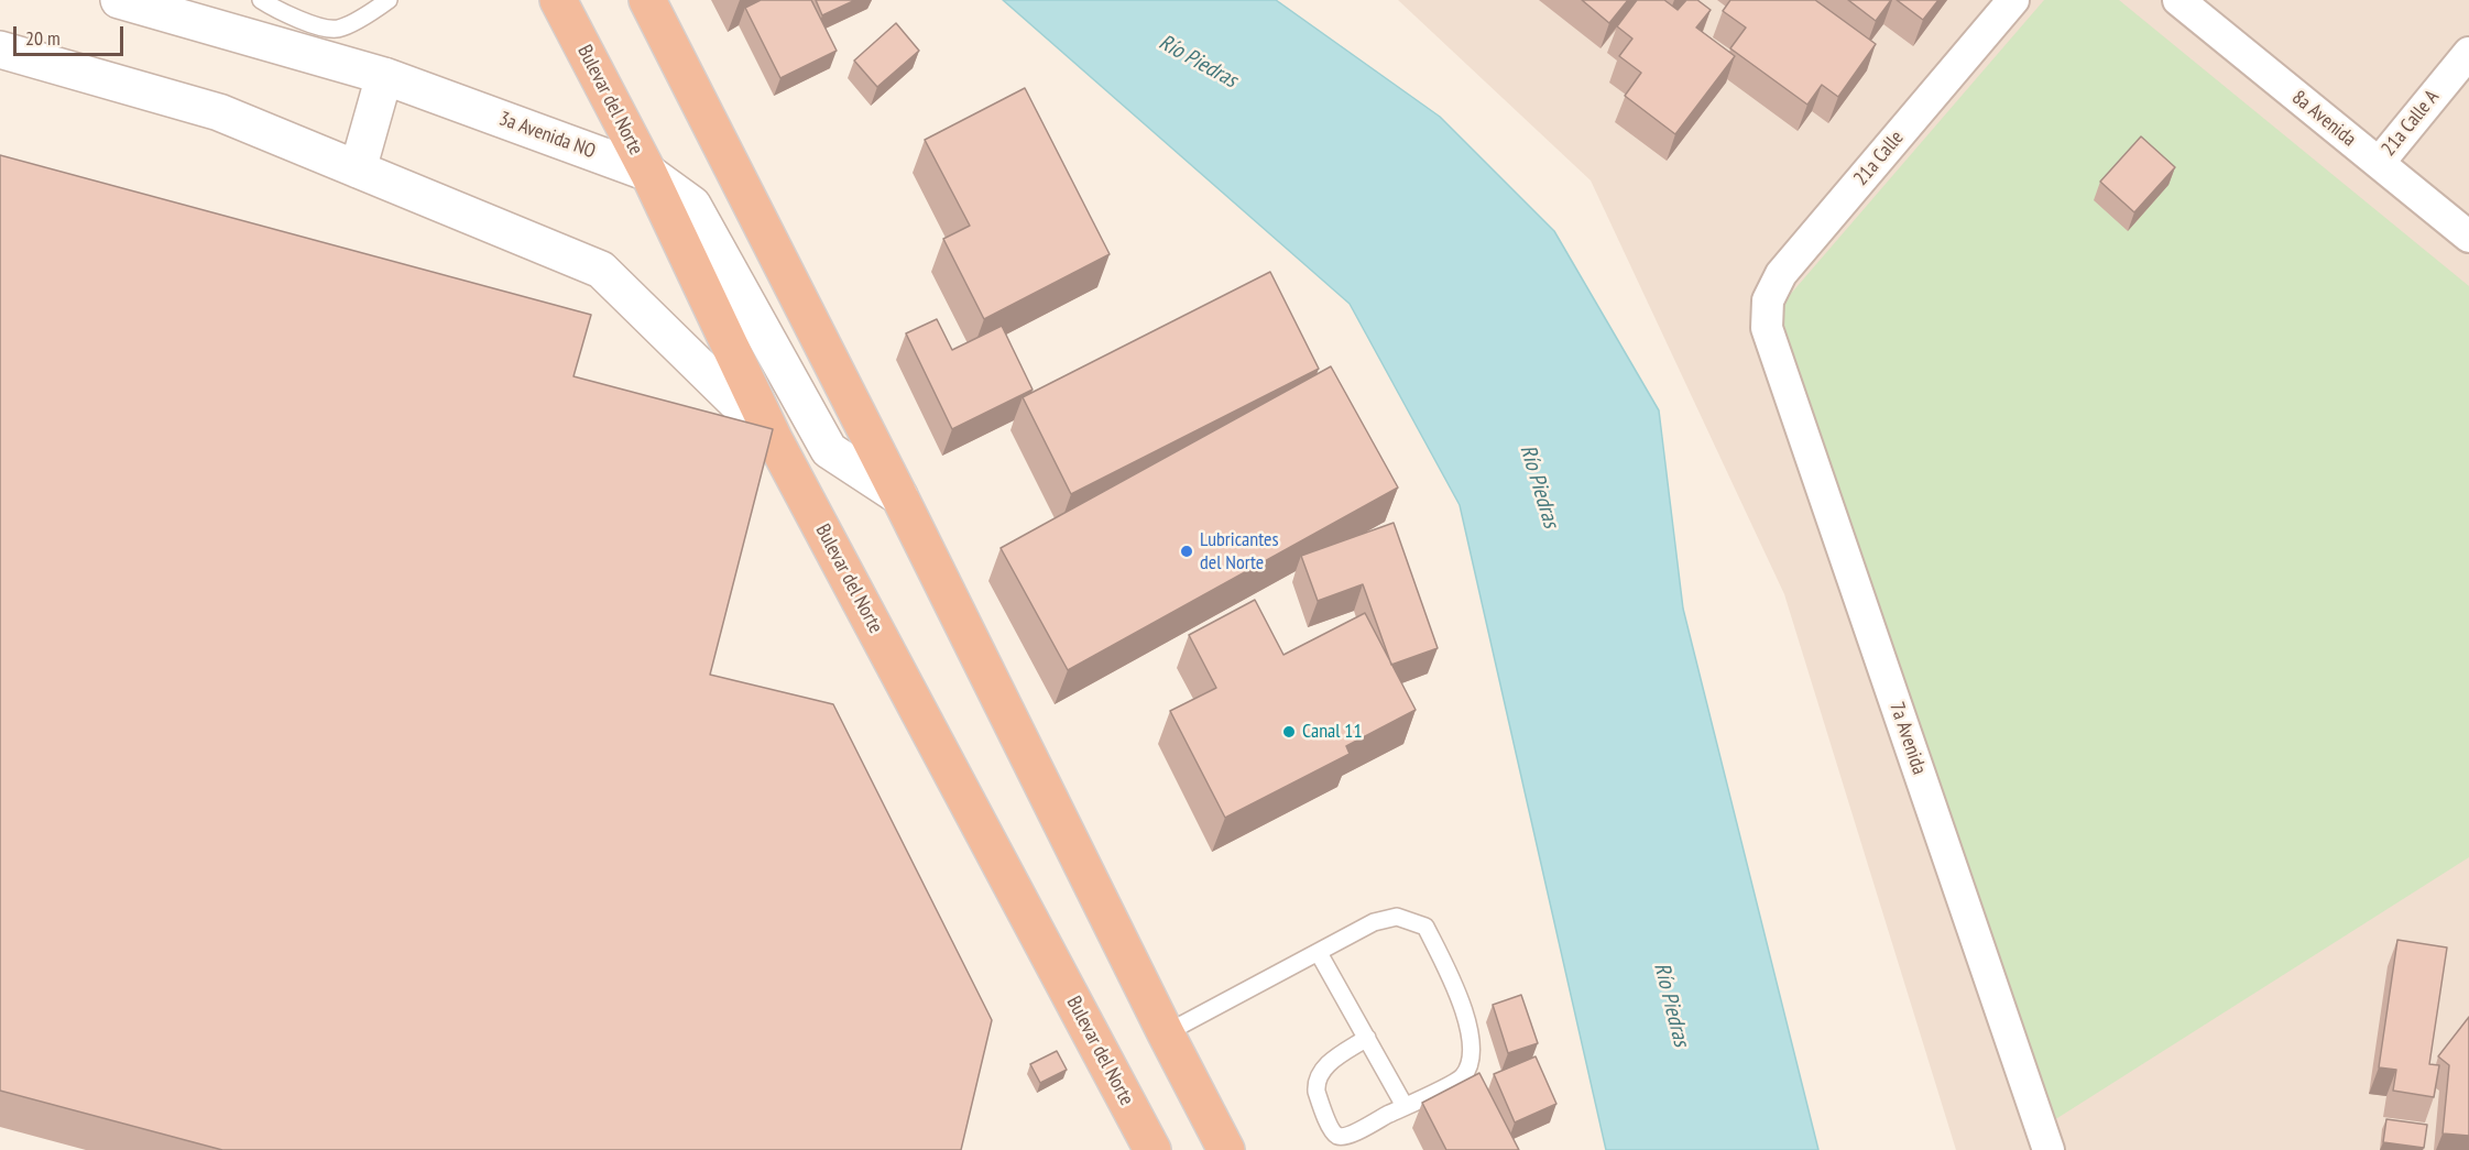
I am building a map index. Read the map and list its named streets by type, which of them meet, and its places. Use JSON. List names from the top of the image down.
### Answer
{
  "streets": {
    "highway": ["Bulevar del Norte"],
    "street": [
      "8a Avenida",
      "21a Calle A",
      "3a Avenida NO",
      "21a Calle",
      "7a Avenida"
    ]
  },
  "crossings": [
    ["Bulevar del Norte", "3a Avenida NO"],
    ["8a Avenida", "21a Calle A"],
    ["21a Calle", "7a Avenida"]
  ],
  "water": ["Río Piedras"],
  "places": ["Lubricantes del Norte", "Canal 11"],
  "scale_bar": "20 m"
}
